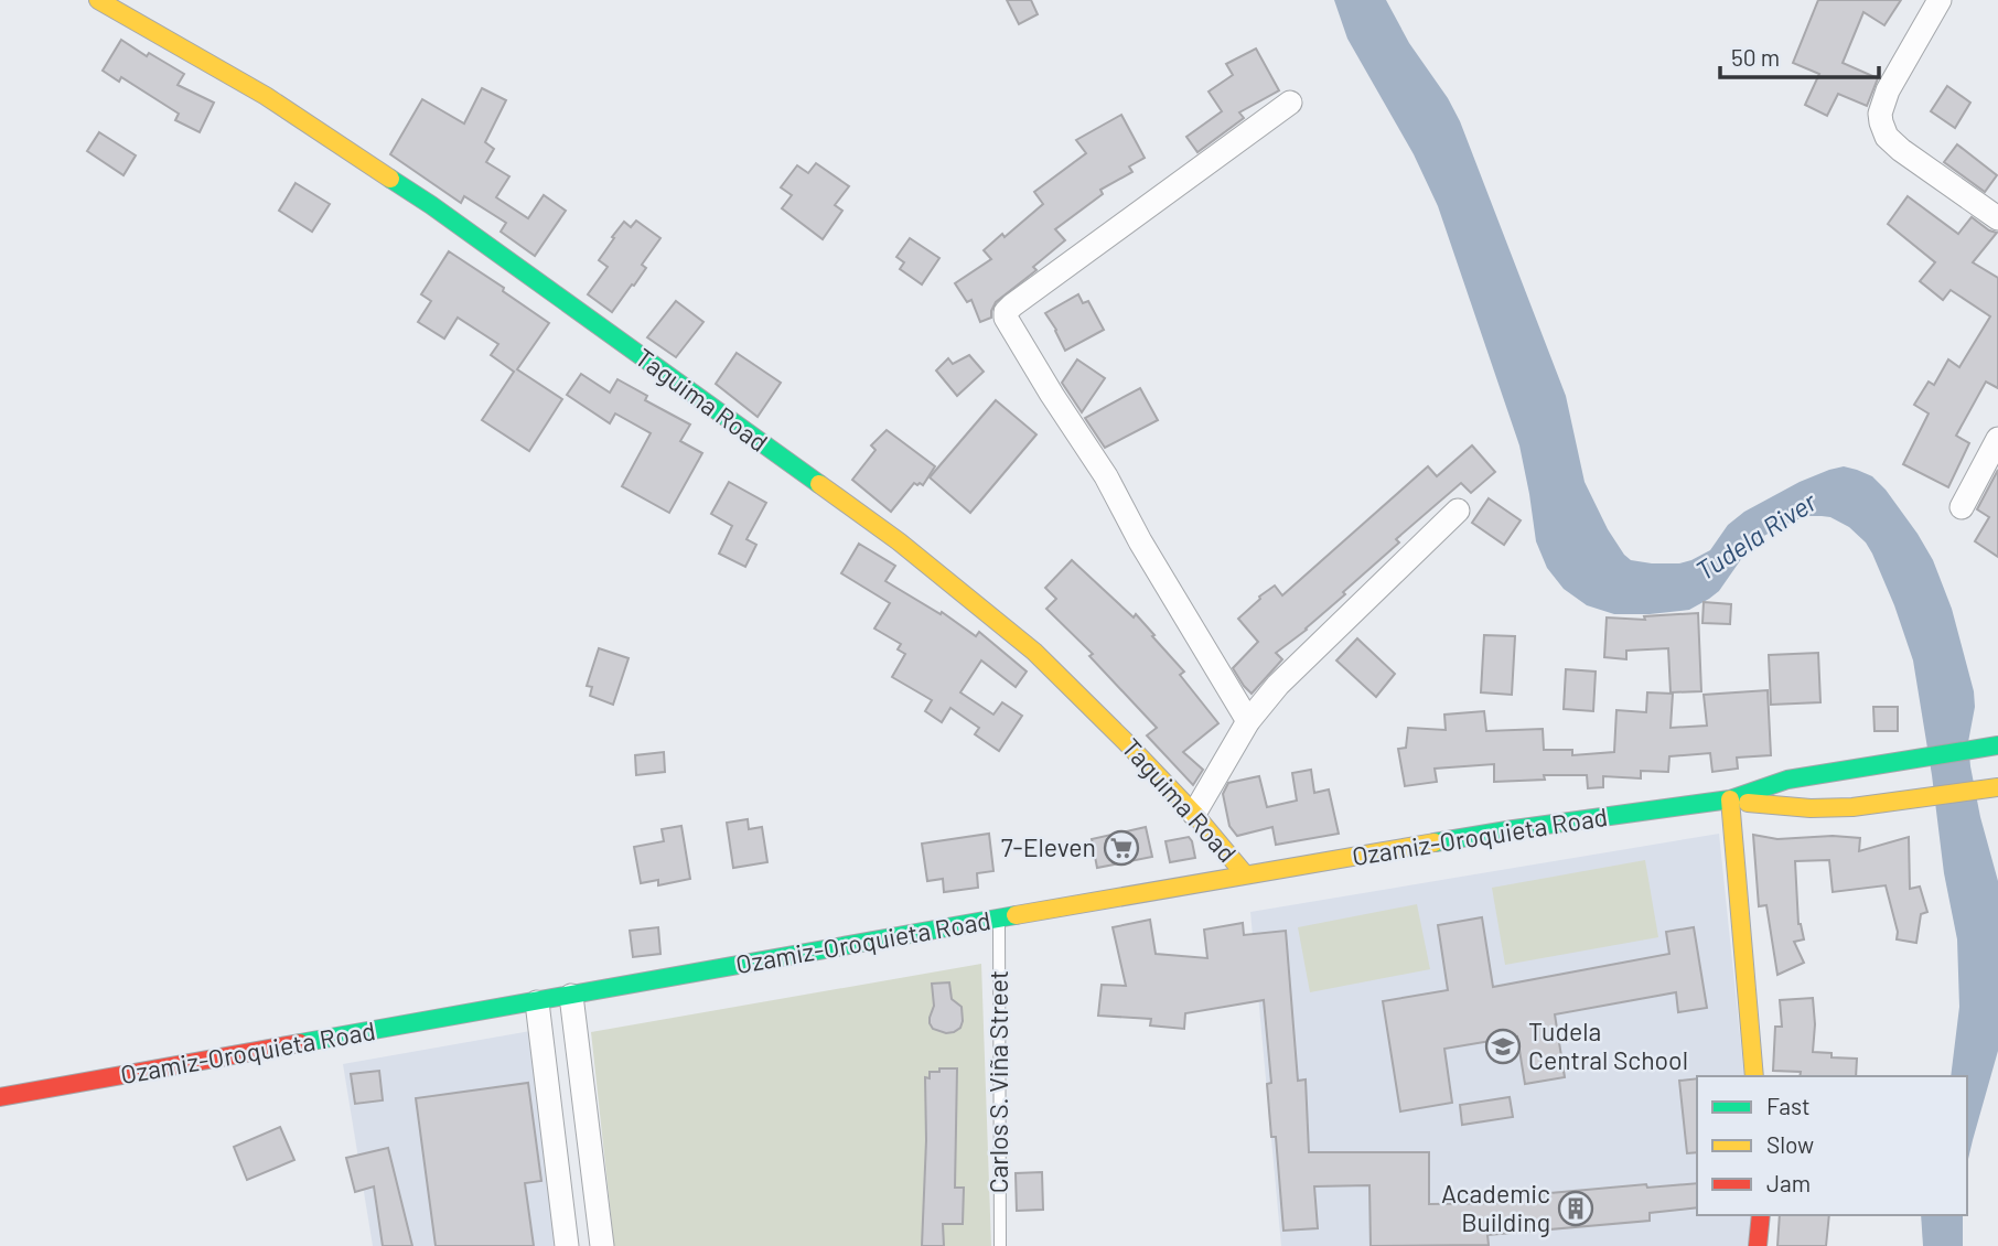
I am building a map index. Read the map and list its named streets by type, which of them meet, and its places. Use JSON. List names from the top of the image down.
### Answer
{
  "streets": {
    "main road": ["Taguima Road", "Ozamiz-Oroquieta Road"],
    "lane": ["Carlos S. Viña Street"]
  },
  "crossings": [
    ["Taguima Road", "Ozamiz-Oroquieta Road"],
    ["Ozamiz-Oroquieta Road", "Carlos S. Viña Street"]
  ],
  "water": ["Tudela River"],
  "places": {
    "supermarket": ["7-Eleven"],
    "school or university": ["Tudela Central School"],
    "building": ["Academic Building"]
  },
  "legend": ["Fast", "Slow", "Jam"],
  "scale_bar": "50 m"
}
